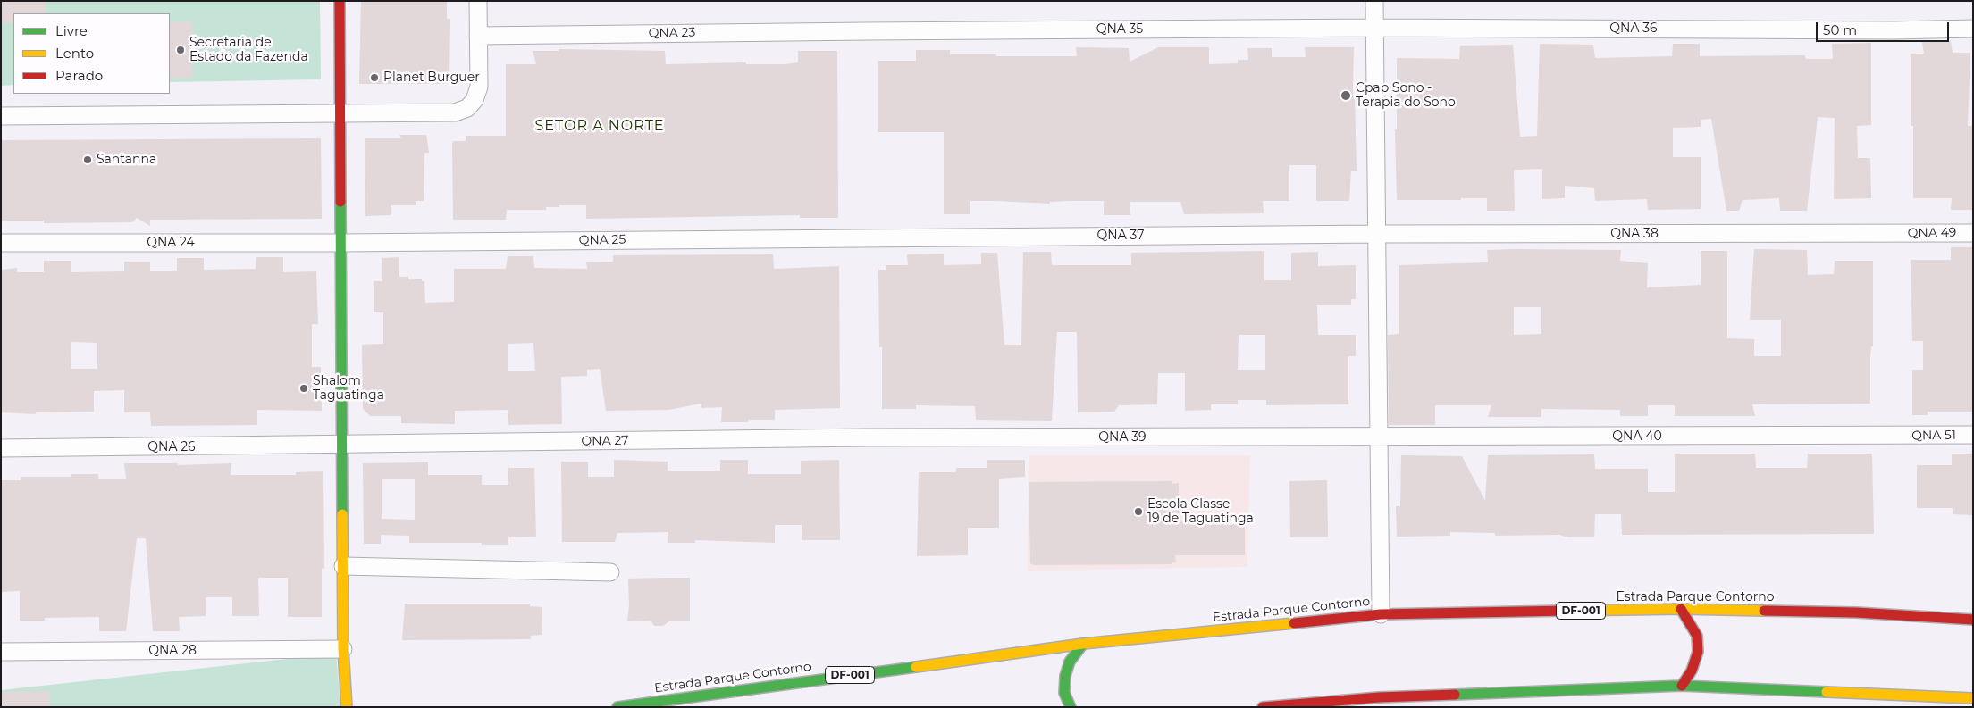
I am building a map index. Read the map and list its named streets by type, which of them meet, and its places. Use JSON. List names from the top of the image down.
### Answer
{
  "streets": {
    "main road": ["Estrada Parque Contorno", "DF-001"],
    "street": [
      "QNA 36",
      "QNA 35",
      "QNA 23",
      "QNA 49",
      "QNA 38",
      "QNA 37",
      "QNA 25",
      "QNA 24",
      "QNA 51",
      "QNA 40",
      "QNA 39",
      "QNA 27",
      "QNA 26",
      "QNA 28"
    ]
  },
  "crossings": [
    ["QNA 36", "QNA 35"],
    ["QNA 35", "QNA 23"],
    ["QNA 49", "QNA 38"],
    ["QNA 38", "QNA 37"],
    ["QNA 37", "QNA 25"],
    ["QNA 25", "QNA 24"],
    ["QNA 51", "QNA 40"],
    ["QNA 40", "QNA 39"],
    ["QNA 39", "QNA 27"],
    ["QNA 27", "QNA 26"]
  ],
  "districts": ["SETOR A NORTE"],
  "places": [
    "Secretaria de Estado da Fazenda",
    "Planet Burguer",
    "Cpap Sono - Terapia do Sono",
    "Santanna",
    "Shalom Taguatinga",
    "Escola Classe 19 de Taguatinga"
  ],
  "legend": ["Livre", "Lento", "Parado"],
  "scale_bar": "50 m"
}
